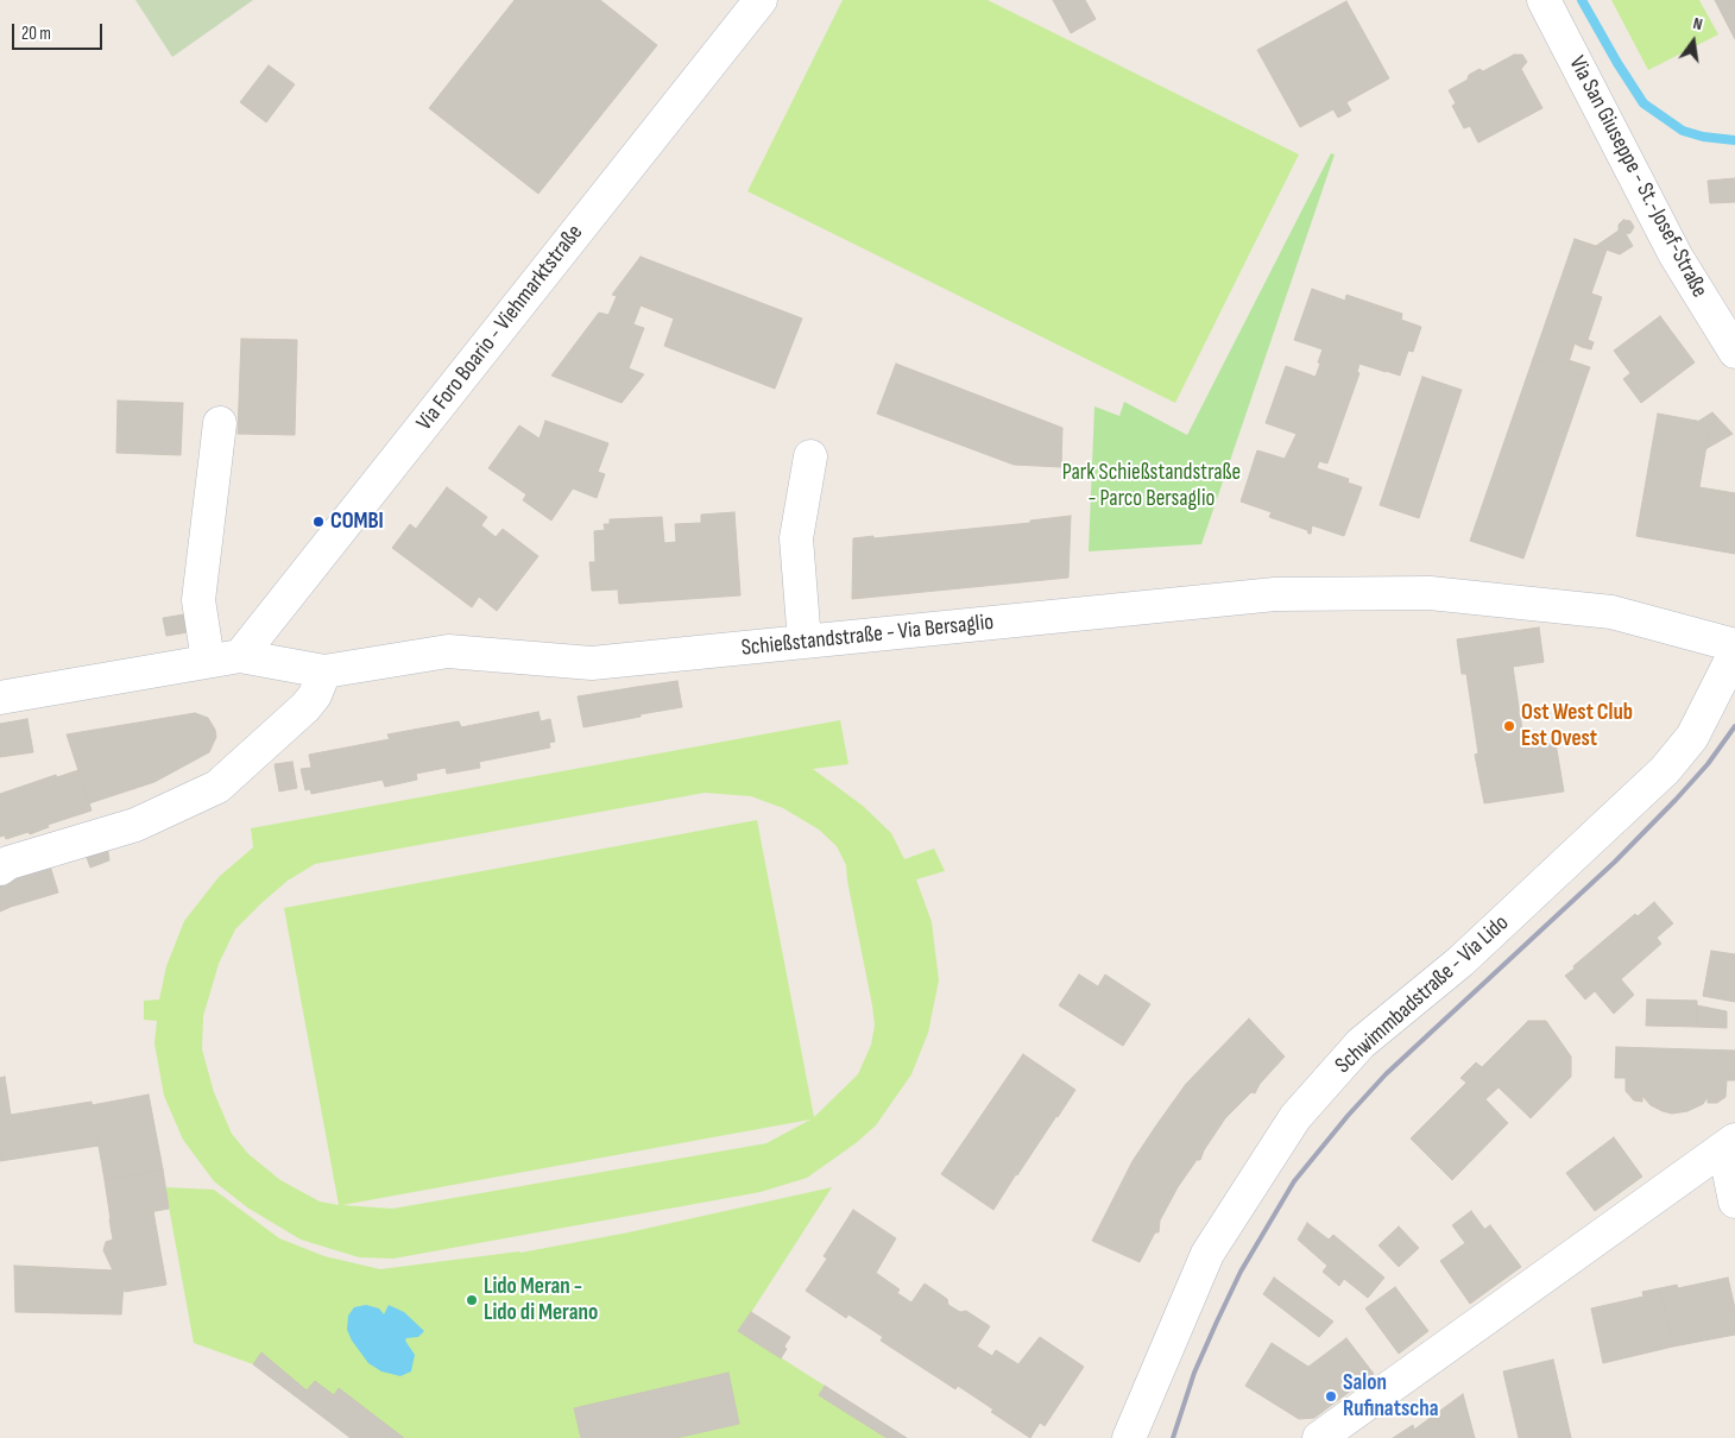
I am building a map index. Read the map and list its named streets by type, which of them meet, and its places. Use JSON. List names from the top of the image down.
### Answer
{
  "streets": {
    "street": [
      "Via San Giuseppe - St.-Josef-Straße",
      "Via Foro Boario - Viehmarktstraße",
      "Schießstandstraße - Via Bersaglio",
      "Schwimmbadstraße - Via Lido"
    ]
  },
  "crossings": [
    ["Via Foro Boario - Viehmarktstraße", "Schießstandstraße - Via Bersaglio"]
  ],
  "parks": ["Park Schießstandstraße - Parco Bersaglio"],
  "places": [
    "COMBI",
    "Ost West Club Est Ovest",
    "Lido Meran - Lido di Merano",
    "Salon Rufinatscha"
  ],
  "scale_bar": "20 m",
  "north": "top"
}
